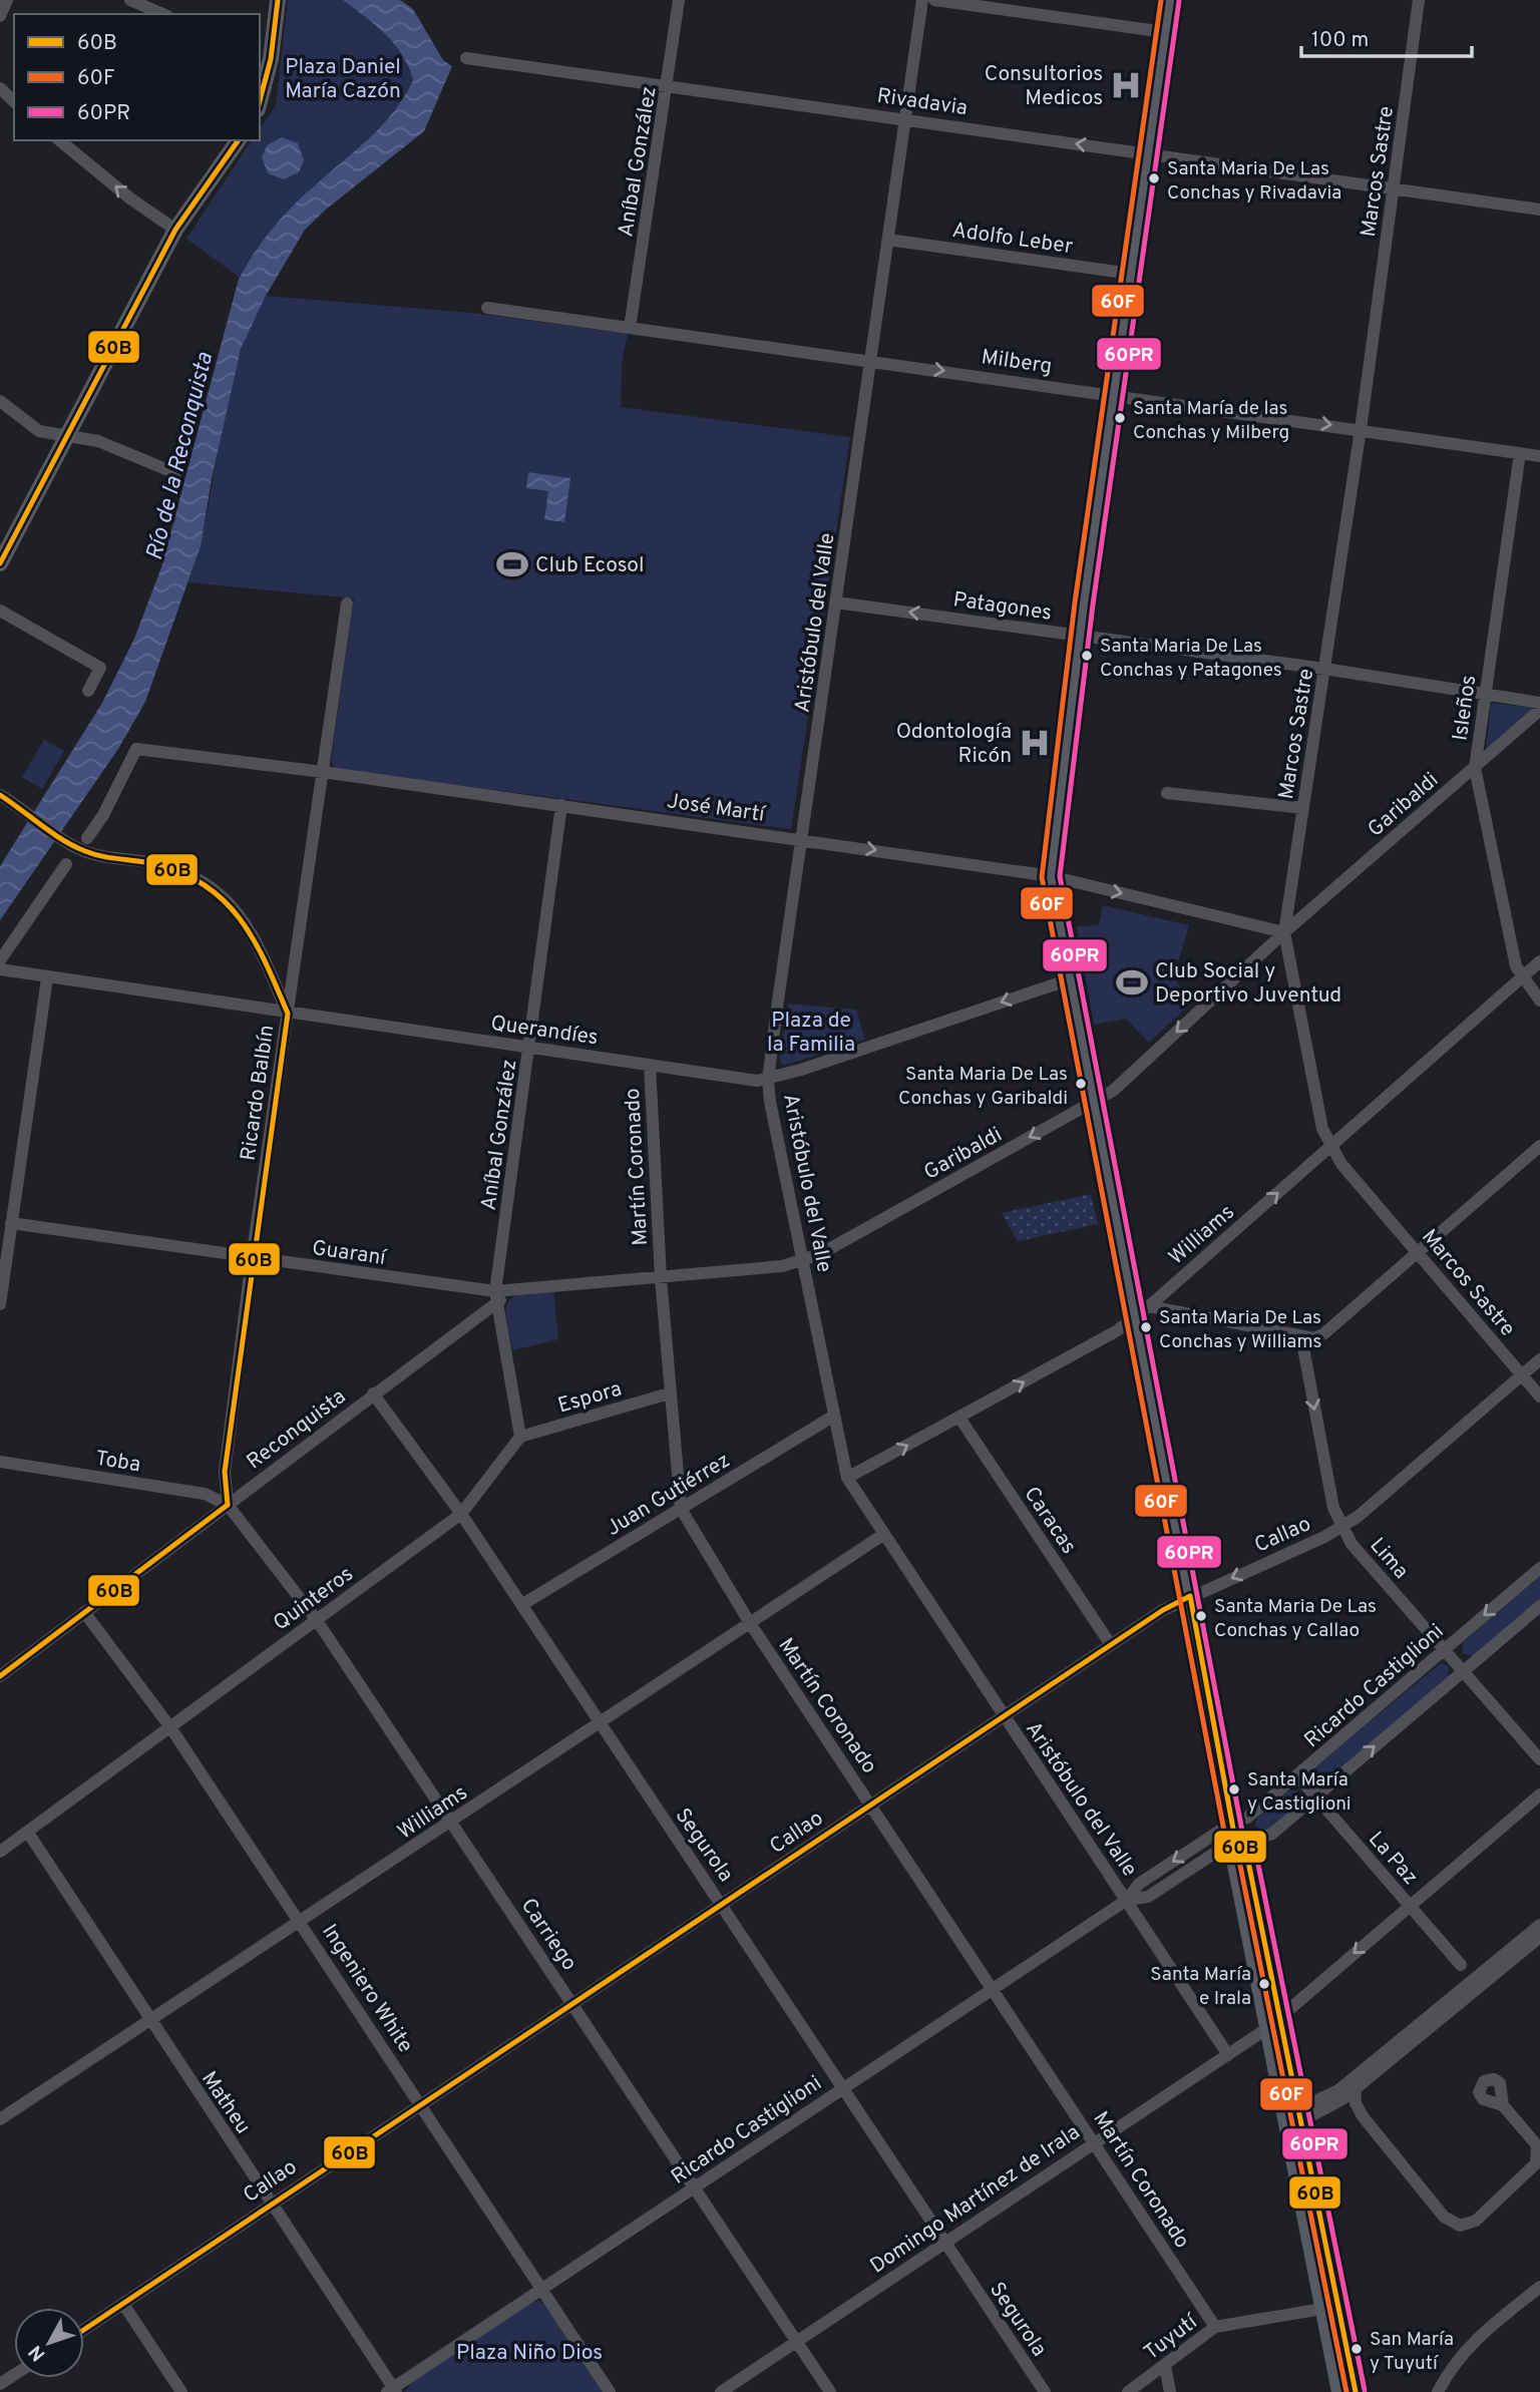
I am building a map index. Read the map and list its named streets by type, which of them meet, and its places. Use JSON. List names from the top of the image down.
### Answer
{
  "streets": {
    "street": [
      "Rivadavia",
      "Aníbal González",
      "Marcos Sastre",
      "Adolfo Leber",
      "Milberg",
      "Patagones",
      "Aristóbulo del Valle",
      "Isleños",
      "Garibaldi",
      "José Martí",
      "Querandíes",
      "Ricardo Balbín",
      "Martín Coronado",
      "Williams",
      "Guaraní",
      "Espora",
      "Reconquista",
      "Toba",
      "Juan Gutiérrez",
      "Caracas",
      "Callao",
      "Lima",
      "Quinteros",
      "Ricardo Castiglioni",
      "Segurola",
      "La Paz",
      "Carriego",
      "Ingeniero White",
      "Matheu",
      "Domingo Martínez de Irala",
      "Tuyutí"
    ]
  },
  "crossings": [
    ["Rivadavia", "Aníbal González"],
    ["Rivadavia", "Marcos Sastre"],
    ["Rivadavia", "Aristóbulo del Valle"],
    ["Aníbal González", "Milberg"],
    ["Aníbal González", "José Martí"],
    ["Aníbal González", "Querandíes"],
    ["Aníbal González", "Guaraní"],
    ["Aníbal González", "Reconquista"],
    ["Marcos Sastre", "Milberg"],
    ["Marcos Sastre", "Patagones"],
    ["Marcos Sastre", "Garibaldi"],
    ["Marcos Sastre", "José Martí"],
    ["Marcos Sastre", "Williams"],
    ["Marcos Sastre", "Callao"],
    ["Adolfo Leber", "Aristóbulo del Valle"],
    ["Milberg", "Aristóbulo del Valle"],
    ["Milberg", "Isleños"],
    ["Patagones", "Aristóbulo del Valle"],
    ["Patagones", "Isleños"],
    ["Aristóbulo del Valle", "Garibaldi"],
    ["Aristóbulo del Valle", "José Martí"],
    ["Aristóbulo del Valle", "Querandíes"],
    ["Aristóbulo del Valle", "Williams"],
    ["Aristóbulo del Valle", "Juan Gutiérrez"],
    ["Aristóbulo del Valle", "Callao"],
    ["Aristóbulo del Valle", "Ricardo Castiglioni"],
    ["Aristóbulo del Valle", "Domingo Martínez de Irala"],
    ["Isleños", "Garibaldi"],
    ["Isleños", "Williams"],
    ["Garibaldi", "José Martí"],
    ["Garibaldi", "Martín Coronado"],
    ["Garibaldi", "Guaraní"],
    ["José Martí", "Ricardo Balbín"],
    ["Querandíes", "Ricardo Balbín"],
    ["Querandíes", "Martín Coronado"],
    ["Ricardo Balbín", "Guaraní"],
    ["Ricardo Balbín", "Reconquista"],
    ["Ricardo Balbín", "Toba"],
    ["Ricardo Balbín", "Carriego"],
    ["Martín Coronado", "Williams"],
    ["Martín Coronado", "Espora"],
    ["Martín Coronado", "Juan Gutiérrez"],
    ["Martín Coronado", "Callao"],
    ["Martín Coronado", "Ricardo Castiglioni"],
    ["Martín Coronado", "Domingo Martínez de Irala"],
    ["Martín Coronado", "Tuyutí"],
    ["Williams", "Caracas"],
    ["Williams", "Segurola"],
    ["Williams", "Carriego"],
    ["Williams", "Ingeniero White"],
    ["Williams", "Matheu"],
    ["Guaraní", "Reconquista"],
    ["Espora", "Quinteros"],
    ["Reconquista", "Toba"],
    ["Reconquista", "Segurola"],
    ["Reconquista", "Carriego"],
    ["Reconquista", "Ingeniero White"],
    ["Toba", "Carriego"],
    ["Juan Gutiérrez", "Segurola"],
    ["Caracas", "Callao"],
    ["Callao", "Lima"],
    ["Callao", "Segurola"],
    ["Callao", "Carriego"],
    ["Callao", "Ingeniero White"],
    ["Callao", "Matheu"],
    ["Lima", "Ricardo Castiglioni"],
    ["Quinteros", "Segurola"],
    ["Quinteros", "Carriego"],
    ["Quinteros", "Ingeniero White"],
    ["Quinteros", "Matheu"],
    ["Ricardo Castiglioni", "Segurola"],
    ["Ricardo Castiglioni", "La Paz"],
    ["Ricardo Castiglioni", "Carriego"],
    ["Ricardo Castiglioni", "Ingeniero White"],
    ["Ricardo Castiglioni", "Matheu"],
    ["Segurola", "Domingo Martínez de Irala"],
    ["La Paz", "Domingo Martínez de Irala"],
    ["Carriego", "Domingo Martínez de Irala"]
  ],
  "one_way": [
    "Milberg",
    "Garibaldi",
    "José Martí",
    "Lima"
  ],
  "water": ["Río de la Reconquista"],
  "parks": ["Plaza Daniel María Cazón", "Plaza de la Familia", "Plaza Niño Dios"],
  "places": {
    "hospital": ["Consultorios Medicos", "Odontología Ricón"],
    "other": [
      "Santa Maria De Las Conchas y Rivadavia",
      "Santa María de las Conchas y Milberg",
      "Santa Maria De Las Conchas y Patagones",
      "Santa Maria De Las Conchas y Garibaldi",
      "Santa Maria De Las Conchas y Williams",
      "Santa Maria De Las Conchas y Callao",
      "Santa María y Castiglioni",
      "Santa María e Irala",
      "San María y Tuyutí"
    ],
    "sports": ["Club Ecosol", "Club Social y Deportivo Juventud"]
  },
  "lines": ["transit line 60B", "transit line 60F", "transit line 60PR"],
  "legend": ["60B", "60F", "60PR"],
  "scale_bar": "100 m",
  "north": "bottom left"
}
